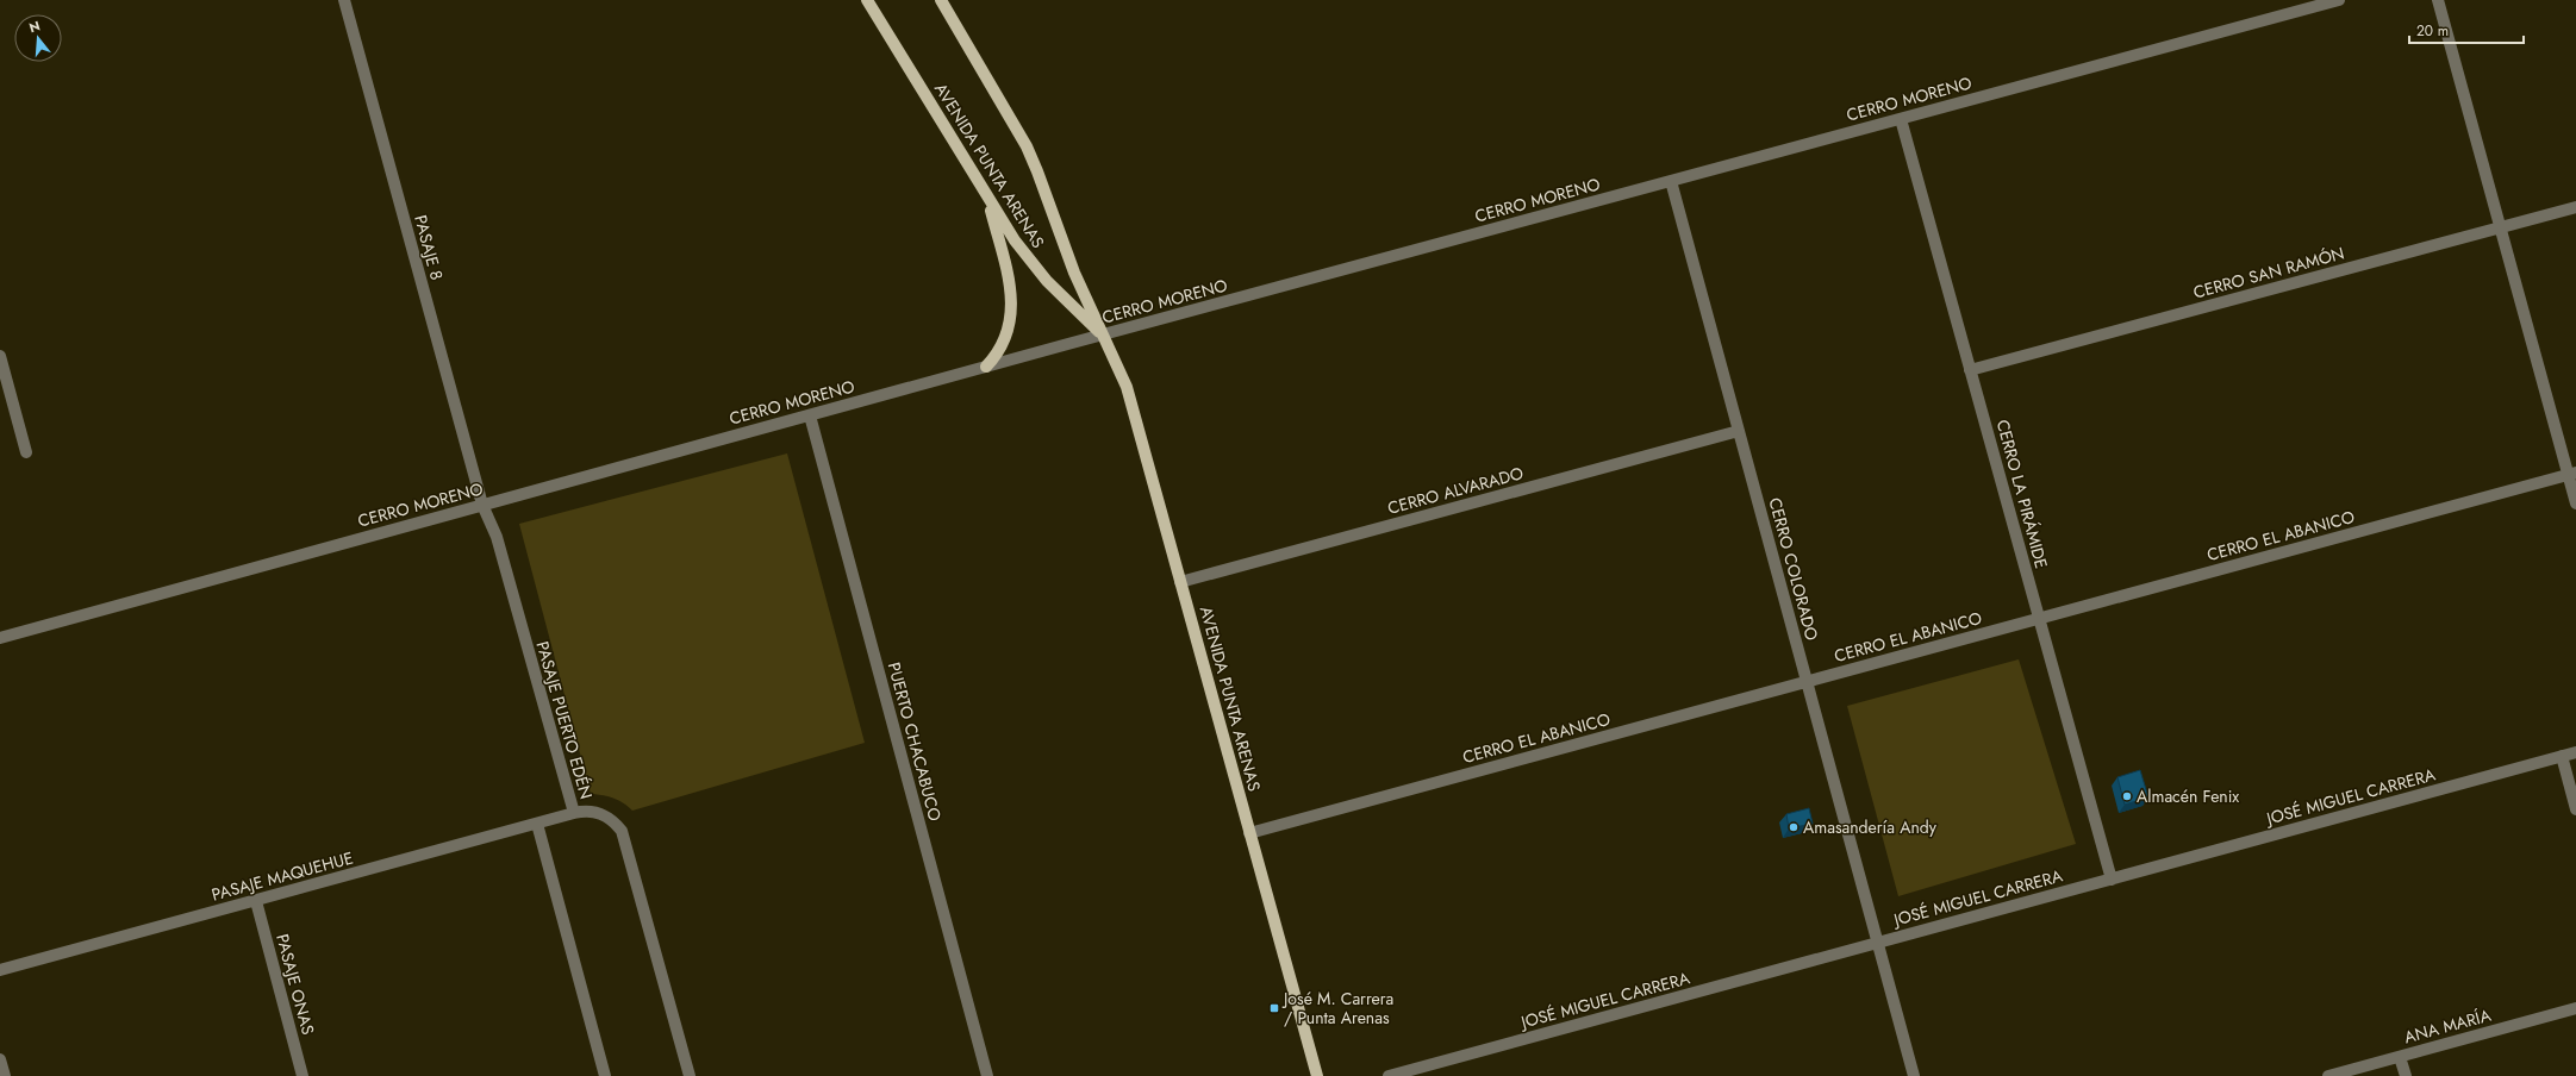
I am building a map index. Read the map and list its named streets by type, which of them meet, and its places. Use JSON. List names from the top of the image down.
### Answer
{
  "streets": {
    "main road": ["AVENIDA PUNTA ARENAS"],
    "street": [
      "CERRO MORENO",
      "PASAJE 8",
      "CERRO SAN RAMÓN",
      "CERRO ALVARADO",
      "CERRO LA PIRÁMIDE",
      "CERRO EL ABANICO",
      "CERRO COLORADO",
      "PASAJE PUERTO EDÉN",
      "PUERTO CHACABUCO",
      "JOSÉ MIGUEL CARRERA",
      "PASAJE MAQUEHUE",
      "PASAJE ONAS",
      "ANA MARÍA"
    ]
  },
  "crossings": [
    ["CERRO MORENO", "AVENIDA PUNTA ARENAS"],
    ["CERRO MORENO", "PASAJE 8"],
    ["CERRO MORENO", "CERRO LA PIRÁMIDE"],
    ["CERRO MORENO", "CERRO COLORADO"],
    ["CERRO MORENO", "PASAJE PUERTO EDÉN"],
    ["CERRO MORENO", "PUERTO CHACABUCO"],
    ["AVENIDA PUNTA ARENAS", "CERRO ALVARADO"],
    ["AVENIDA PUNTA ARENAS", "CERRO EL ABANICO"],
    ["PASAJE 8", "PASAJE PUERTO EDÉN"],
    ["CERRO SAN RAMÓN", "CERRO LA PIRÁMIDE"],
    ["CERRO ALVARADO", "CERRO COLORADO"],
    ["CERRO LA PIRÁMIDE", "CERRO EL ABANICO"],
    ["CERRO LA PIRÁMIDE", "JOSÉ MIGUEL CARRERA"],
    ["CERRO EL ABANICO", "CERRO COLORADO"],
    ["CERRO COLORADO", "JOSÉ MIGUEL CARRERA"],
    ["PASAJE PUERTO EDÉN", "PASAJE MAQUEHUE"],
    ["PASAJE MAQUEHUE", "PASAJE ONAS"]
  ],
  "places": {
    "other": ["Almacén Fenix", "Amasandería Andy"],
    "transit": ["José M. Carrera / Punta Arenas"]
  },
  "scale_bar": "20 m",
  "north": "top"
}
